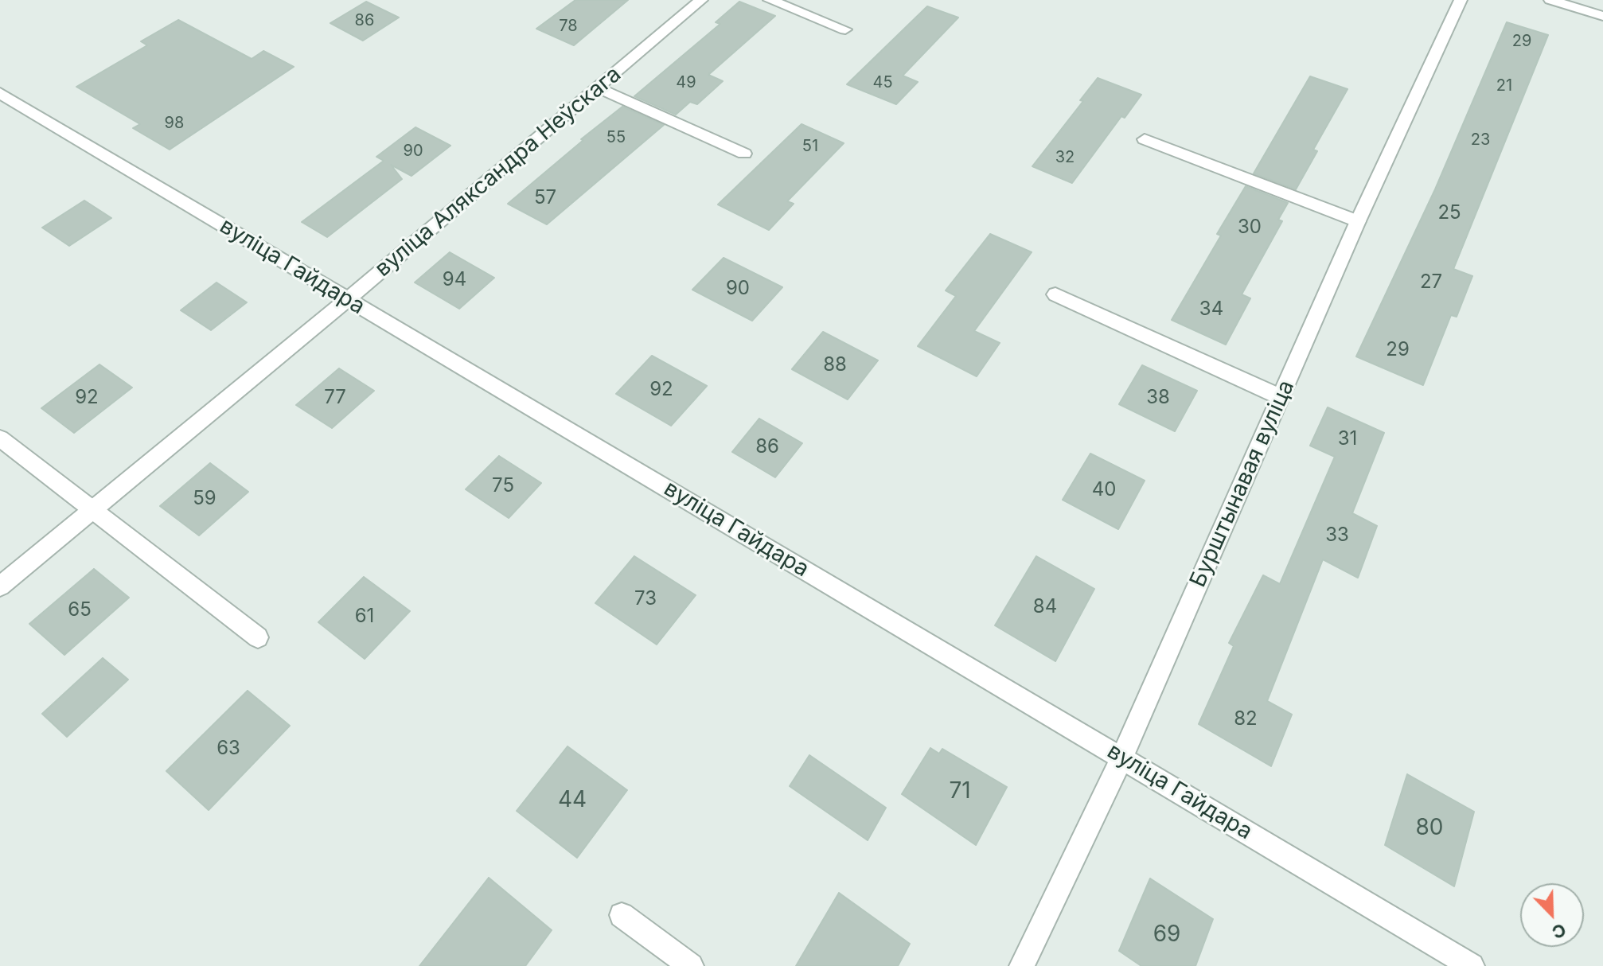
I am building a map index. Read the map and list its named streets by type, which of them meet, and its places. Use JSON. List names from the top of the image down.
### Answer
{
  "streets": {
    "street": ["вуліца Аляксандра Неўскага", "вуліца Гайдара", "Бурштынавая вуліца"]
  },
  "crossings": [
    ["вуліца Аляксандра Неўскага", "вуліца Гайдара"],
    ["вуліца Гайдара", "Бурштынавая вуліца"]
  ],
  "house_numbers": [
    "86",
    "78",
    "29",
    "49",
    "45",
    "21",
    "98",
    "55",
    "23",
    "51",
    "90",
    "32",
    "57",
    "25",
    "30",
    "94",
    "27",
    "90",
    "34",
    "29",
    "88",
    "92",
    "92",
    "77",
    "38",
    "31",
    "86",
    "75",
    "40",
    "59",
    "33",
    "73",
    "84",
    "65",
    "61",
    "82",
    "63",
    "71",
    "44",
    "80",
    "69"
  ],
  "north": "bottom right"
}
